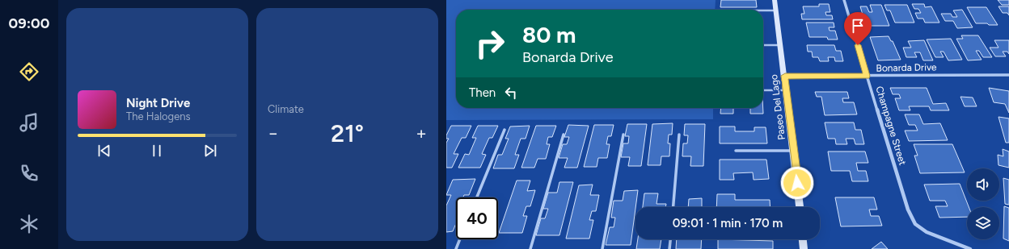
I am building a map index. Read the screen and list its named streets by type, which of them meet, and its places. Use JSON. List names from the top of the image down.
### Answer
{
  "streets": {
    "street": ["Bonarda Drive", "Paseo Del Lago", "Champagne Street"]
  },
  "crossings": [
    ["Bonarda Drive", "Paseo Del Lago"],
    ["Bonarda Drive", "Champagne Street"]
  ],
  "page": {
    "tabs": "09:00",
    "tile": "Climate",
    "turn": ["80 m", "Bonarda Drive"],
    "then": "Then",
    "song": ["Night Drive", "The Halogens"],
    "heat": ["−", "21°", "+"],
    "limit": "40",
    "trip": "09:01 · 1 min · 170 m"
  }
}
